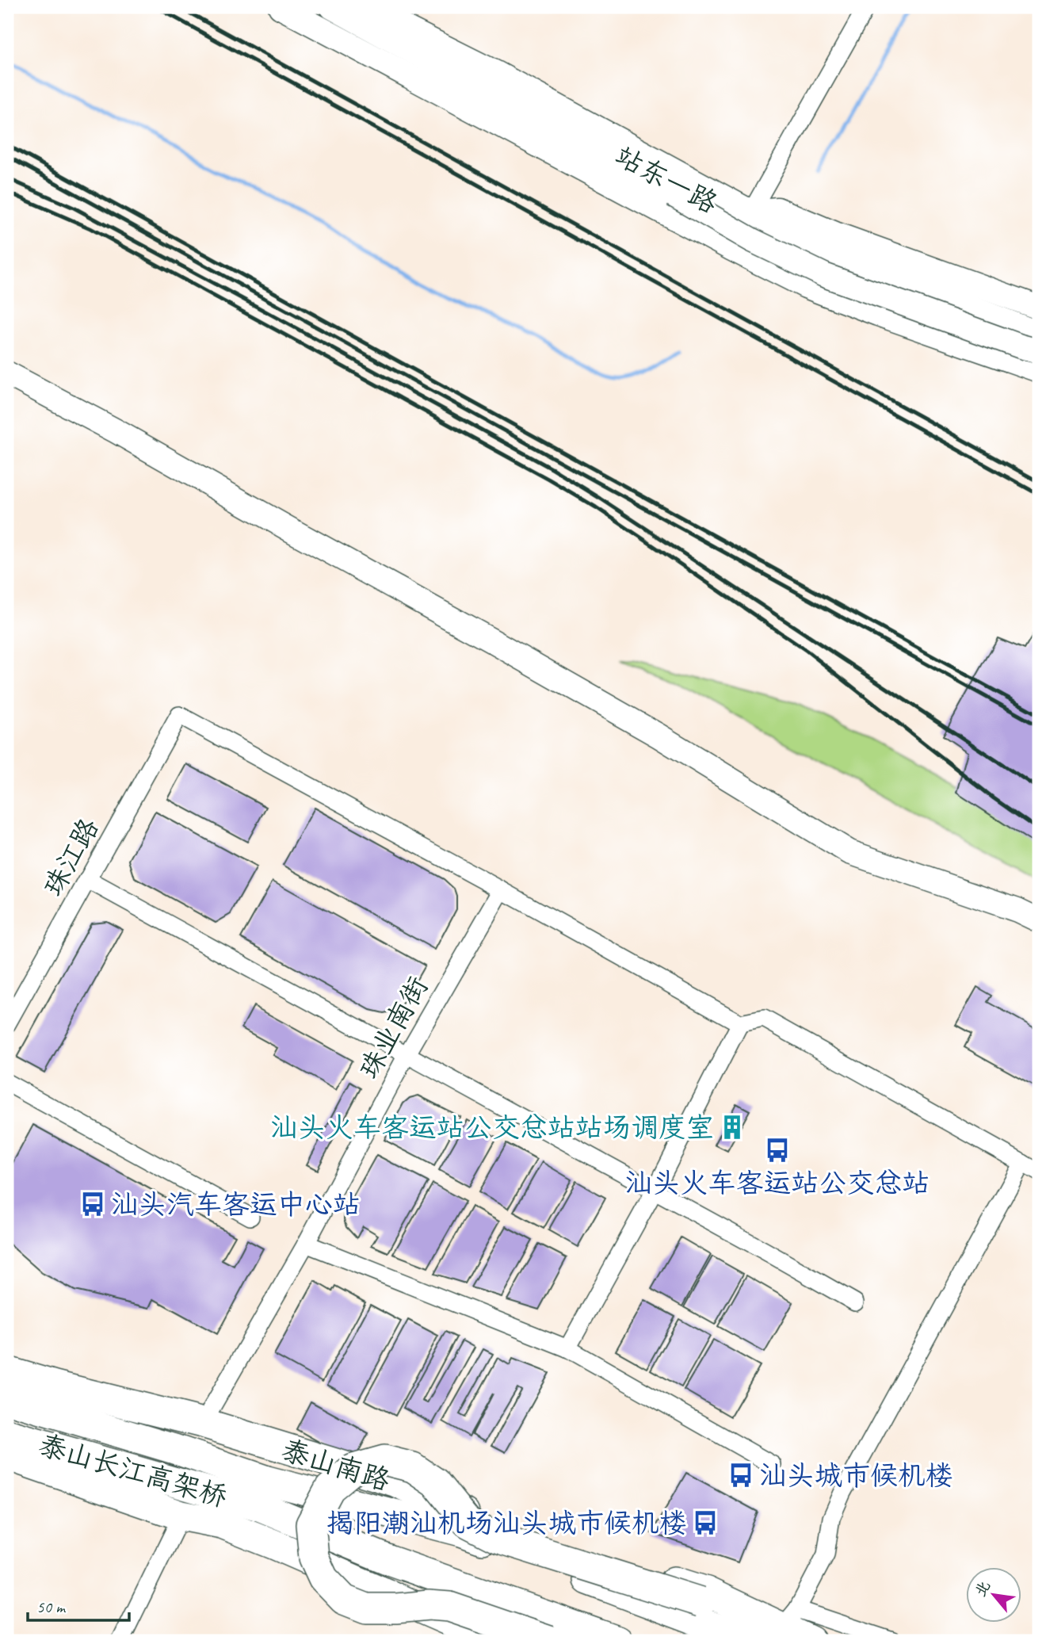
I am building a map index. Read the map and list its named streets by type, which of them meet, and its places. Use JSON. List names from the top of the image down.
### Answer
{
  "streets": {
    "highway": ["泰山南路", "泰山长江高架桥"],
    "street": ["站东一路", "珠江路", "珠业南街"]
  },
  "crossings": [
    ["珠江路", "珠业南街"],
    ["珠业南街", "泰山南路"],
    ["泰山南路", "泰山长江高架桥"]
  ],
  "places": {
    "building": ["汕头火车客运站公交总站站场调度室"],
    "bus stop": [
      "汕头火车客运站公交总站",
      "汕头汽车客运中心站",
      "汕头城市候机楼",
      "揭阳潮汕机场汕头城市候机楼"
    ]
  },
  "scale_bar": "50 m",
  "north": "top left"
}
